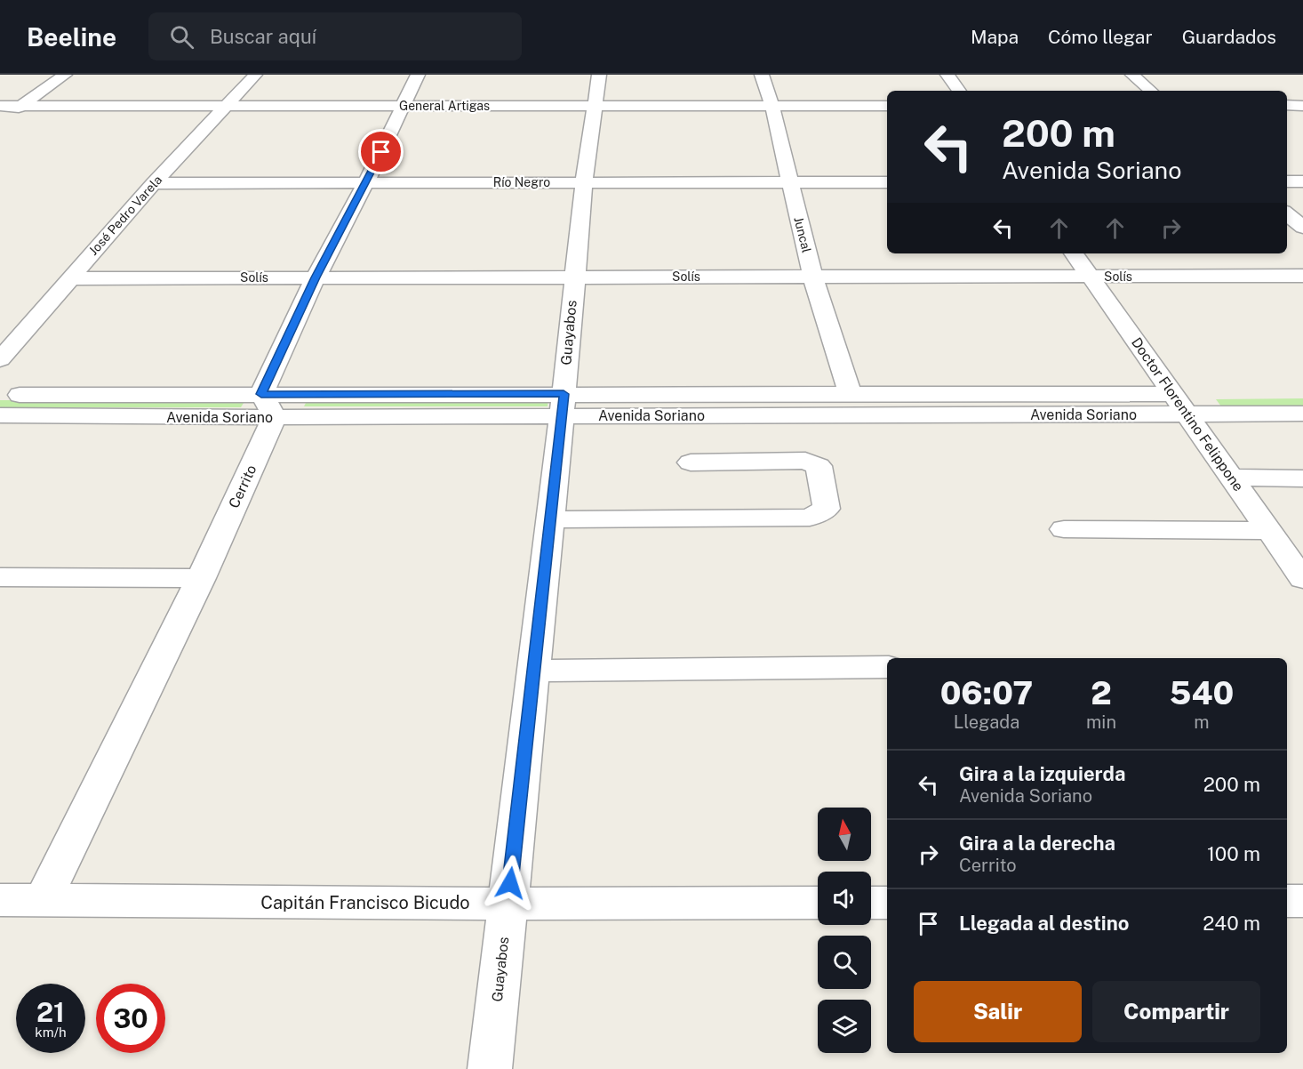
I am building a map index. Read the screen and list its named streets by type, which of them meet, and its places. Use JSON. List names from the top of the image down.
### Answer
{
  "streets": {
    "street": [
      "General Artigas",
      "Río Negro",
      "José Pedro Varela",
      "Juncal",
      "Solís",
      "Guayabos",
      "Avenida Soriano",
      "Doctor Florentino Felippone",
      "Cerrito",
      "Capitán Francisco Bicudo"
    ]
  },
  "crossings": [
    ["General Artigas", "José Pedro Varela"],
    ["General Artigas", "Juncal"],
    ["General Artigas", "Guayabos"],
    ["General Artigas", "Cerrito"],
    ["Río Negro", "José Pedro Varela"],
    ["Río Negro", "Juncal"],
    ["Río Negro", "Guayabos"],
    ["Río Negro", "Cerrito"],
    ["José Pedro Varela", "Solís"],
    ["Juncal", "Solís"],
    ["Juncal", "Avenida Soriano"],
    ["Solís", "Guayabos"],
    ["Solís", "Doctor Florentino Felippone"],
    ["Solís", "Cerrito"],
    ["Guayabos", "Avenida Soriano"],
    ["Guayabos", "Capitán Francisco Bicudo"],
    ["Avenida Soriano", "Doctor Florentino Felippone"],
    ["Avenida Soriano", "Cerrito"],
    ["Cerrito", "Capitán Francisco Bicudo"]
  ],
  "north": "top",
  "page": {
    "header": "Beeline",
    "search": "Buscar aquí",
    "nav": ["Mapa", "Cómo llegar", "Guardados"],
    "turn": ["200 m", "Avenida Soriano"],
    "eta": [
      "06:07",
      "Llegada",
      "2",
      "min",
      "540",
      "m"
    ],
    "list": [
      {
        "name": "Gira a la izquierda",
        "note": "Avenida Soriano",
        "value": "200 m"
      },
      {
        "name": "Gira a la derecha",
        "note": "Cerrito",
        "value": "100 m"
      },
      {
        "name": "Llegada al destino",
        "value": "240 m"
      }
    ],
    "buttons": ["Salir", "Compartir"],
    "speed": "21 km/h",
    "limit": "30"
  }
}
